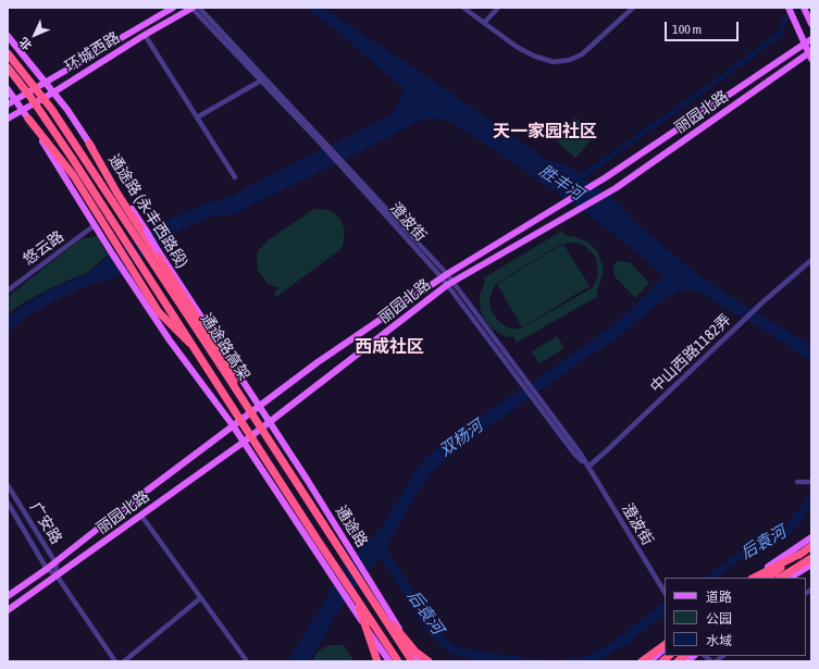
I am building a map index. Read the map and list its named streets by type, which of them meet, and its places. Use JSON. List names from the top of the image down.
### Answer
{
  "streets": {
    "highway": ["通途路高架"],
    "main road": [
      "环城西路",
      "丽园北路",
      "通途路 (永丰西路段)",
      "通途路"
    ],
    "street": [
      "澄波街",
      "悠云路",
      "中山西路1182弄",
      "广安路"
    ]
  },
  "crossings": [
    ["环城西路", "通途路 (永丰西路段)"],
    ["环城西路", "澄波街"],
    ["丽园北路", "通途路 (永丰西路段)"],
    ["丽园北路", "澄波街"],
    ["丽园北路", "广安路"],
    ["丽园北路", "通途路"],
    ["通途路 (永丰西路段)", "通途路"],
    ["澄波街", "中山西路1182弄"]
  ],
  "districts": ["天一家园社区", "西成社区"],
  "water": ["胜丰河", "双杨河", "后袁河"],
  "legend": ["道路", "公园", "水域"],
  "scale_bar": "100 m",
  "north": "bottom left"
}
